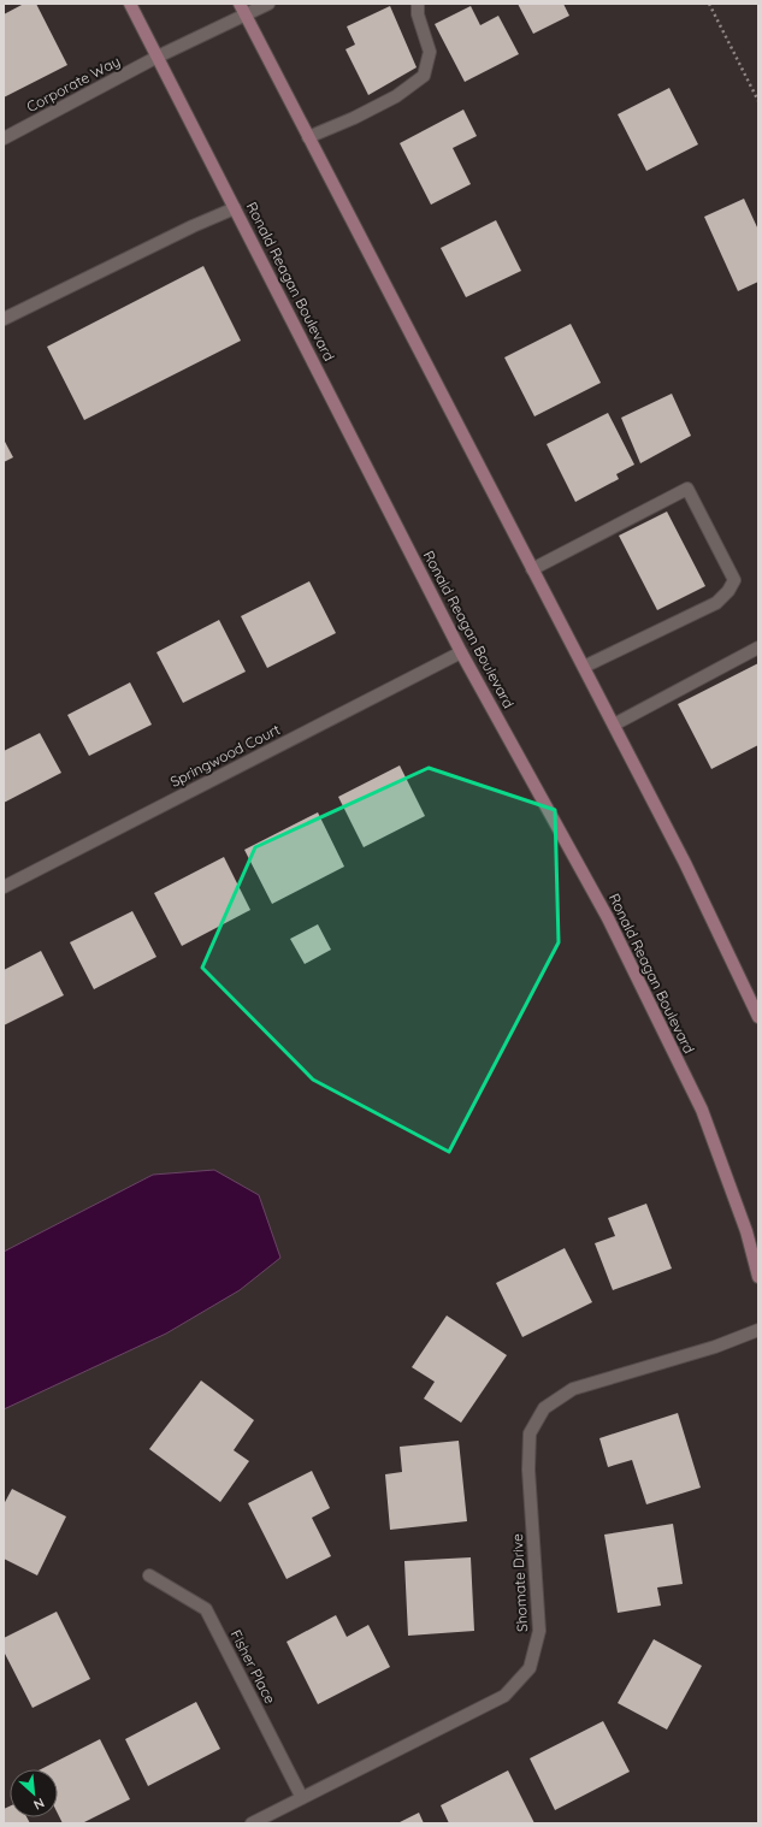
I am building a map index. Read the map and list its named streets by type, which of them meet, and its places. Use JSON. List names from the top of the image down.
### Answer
{
  "streets": {
    "main road": ["Ronald Reagan Boulevard"],
    "street": [
      "Corporate Way",
      "Springwood Court",
      "Shomate Drive",
      "Fisher Place"
    ]
  },
  "crossings": [
    ["Corporate Way", "Ronald Reagan Boulevard"],
    ["Ronald Reagan Boulevard", "Springwood Court"],
    ["Shomate Drive", "Fisher Place"]
  ],
  "north": "bottom right"
}
